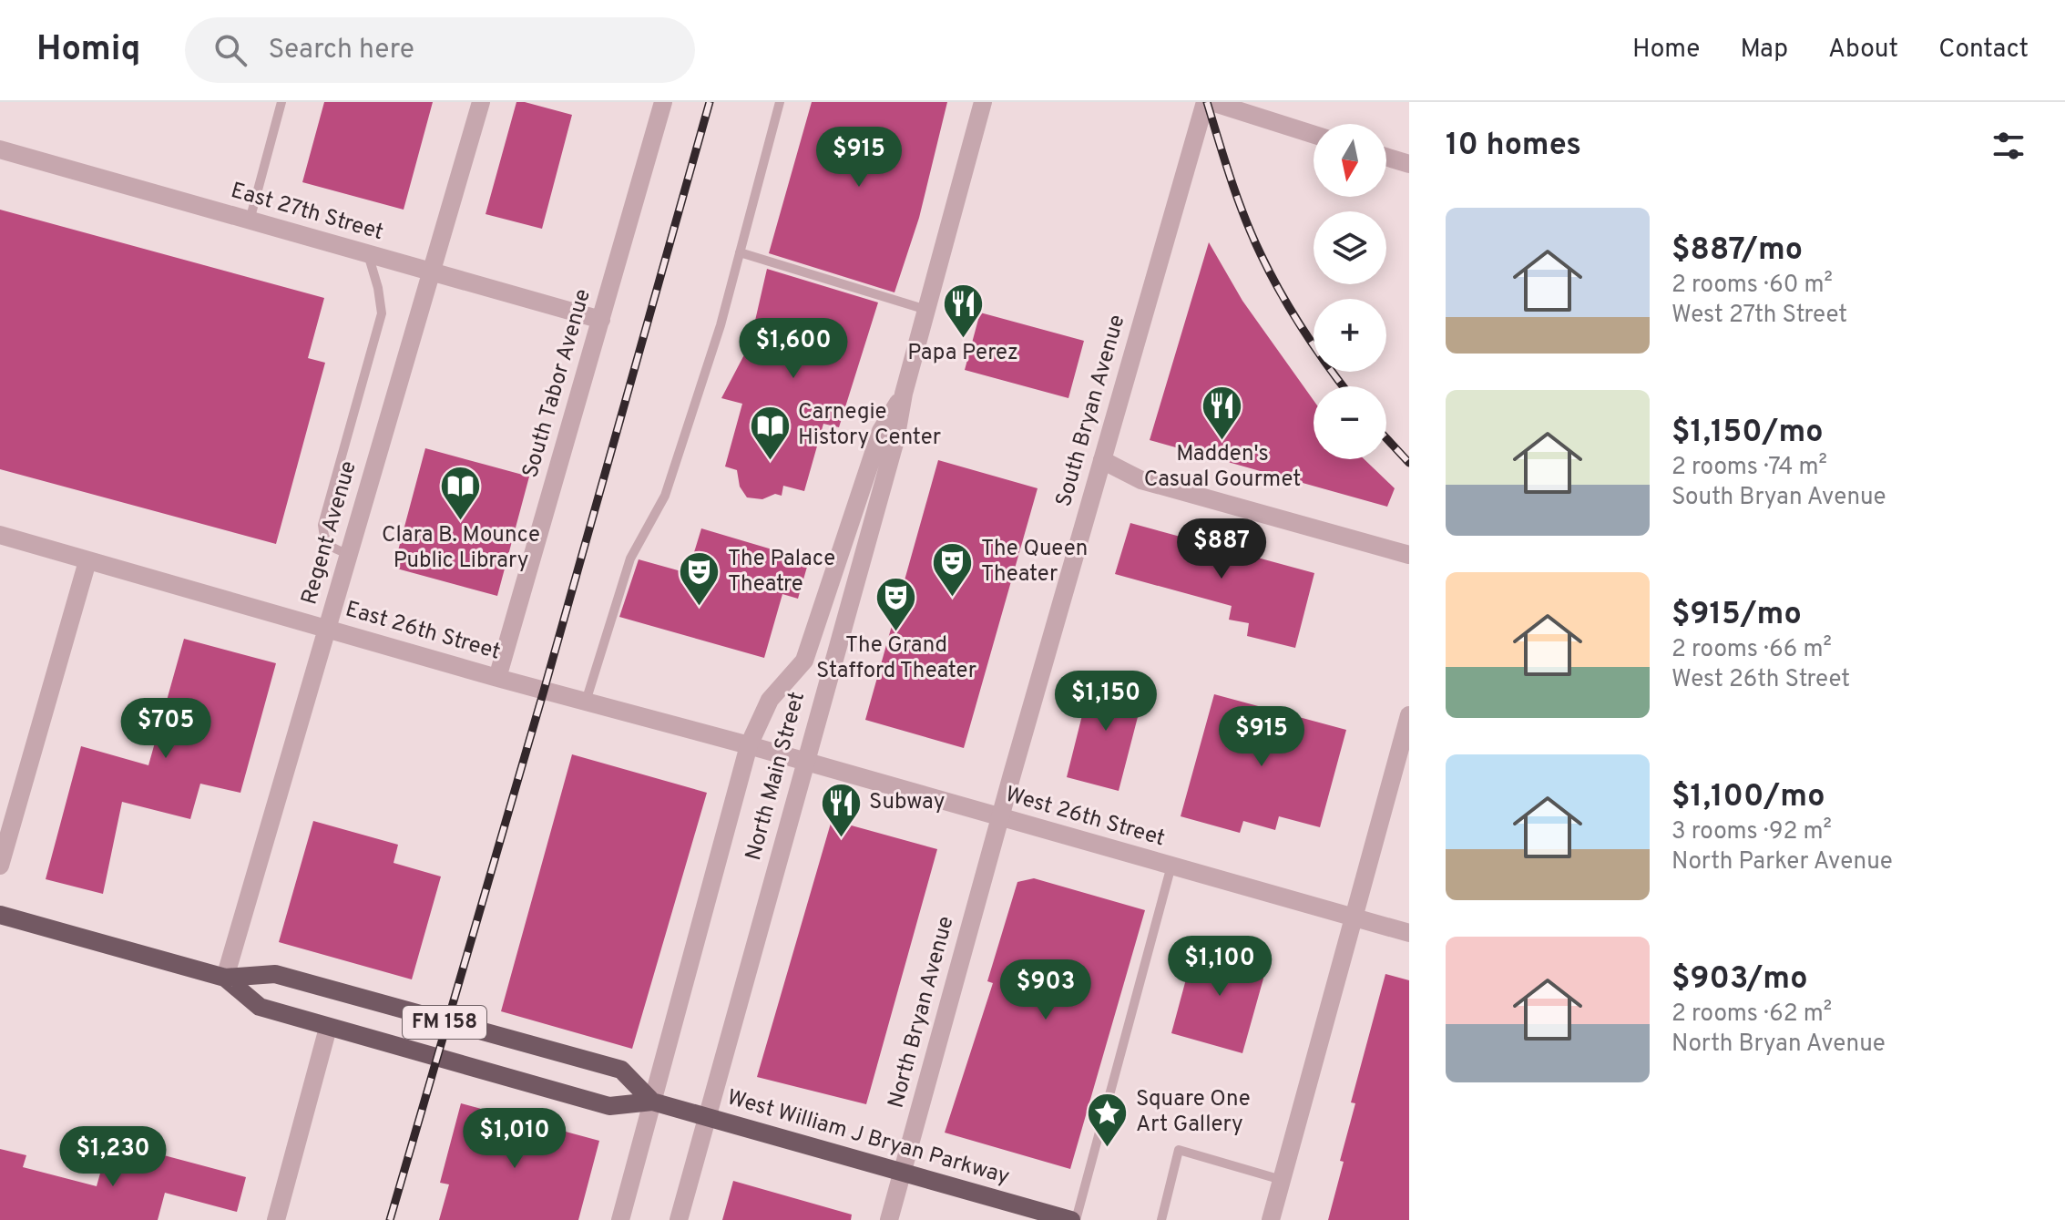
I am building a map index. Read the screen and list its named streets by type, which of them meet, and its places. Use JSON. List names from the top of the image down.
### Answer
{
  "streets": {
    "main road": ["FM 158", "West William J Bryan Parkway"],
    "street": [
      "East 27th Street",
      "South Tabor Avenue",
      "South Bryan Avenue",
      "Regent Avenue",
      "East 26th Street",
      "North Main Street",
      "West 26th Street",
      "North Bryan Avenue"
    ]
  },
  "crossings": [
    ["East 27th Street", "South Tabor Avenue"],
    ["East 27th Street", "Regent Avenue"],
    ["South Tabor Avenue", "East 26th Street"],
    ["South Bryan Avenue", "West 26th Street"],
    ["South Bryan Avenue", "North Bryan Avenue"],
    ["Regent Avenue", "East 26th Street"],
    ["Regent Avenue", "FM 158"],
    ["East 26th Street", "North Main Street"],
    ["East 26th Street", "West 26th Street"],
    ["North Main Street", "West 26th Street"],
    ["North Main Street", "FM 158"],
    ["North Main Street", "West William J Bryan Parkway"],
    ["West 26th Street", "North Bryan Avenue"],
    ["North Bryan Avenue", "West William J Bryan Parkway"],
    ["FM 158", "West William J Bryan Parkway"]
  ],
  "places": {
    "restaurant": ["Papa Perez", "Madden's Casual Gourmet", "Subway"],
    "library": ["Carnegie History Center", "Clara B. Mounce Public Library"],
    "theatre": ["The Queen Theater", "The Palace Theatre", "The Grand Stafford Theater"],
    "place": ["Square One Art Gallery"]
  },
  "north": "bottom",
  "page": {
    "header": "Homiq",
    "search": "Search here",
    "nav": [
      "Home",
      "Map",
      "About",
      "Contact"
    ],
    "heading": "10 homes",
    "map_buttons": ["+", "−"],
    "price": [
      "$915",
      "$1,600",
      "$887",
      "$1,150",
      "$705",
      "$915",
      "$1,100",
      "$903",
      "$1,010",
      "$1,230"
    ],
    "list": [
      {
        "name": "$887/mo",
        "note": "2 rooms · 60 m² · West 27th Street"
      },
      {
        "name": "$1,150/mo",
        "note": "2 rooms · 74 m² · South Bryan Avenue"
      },
      {
        "name": "$915/mo",
        "note": "2 rooms · 66 m² · West 26th Street"
      },
      {
        "name": "$1,100/mo",
        "note": "3 rooms · 92 m² · North Parker Avenue"
      },
      {
        "name": "$903/mo",
        "note": "2 rooms · 62 m² · North Bryan Avenue"
      }
    ]
  }
}
